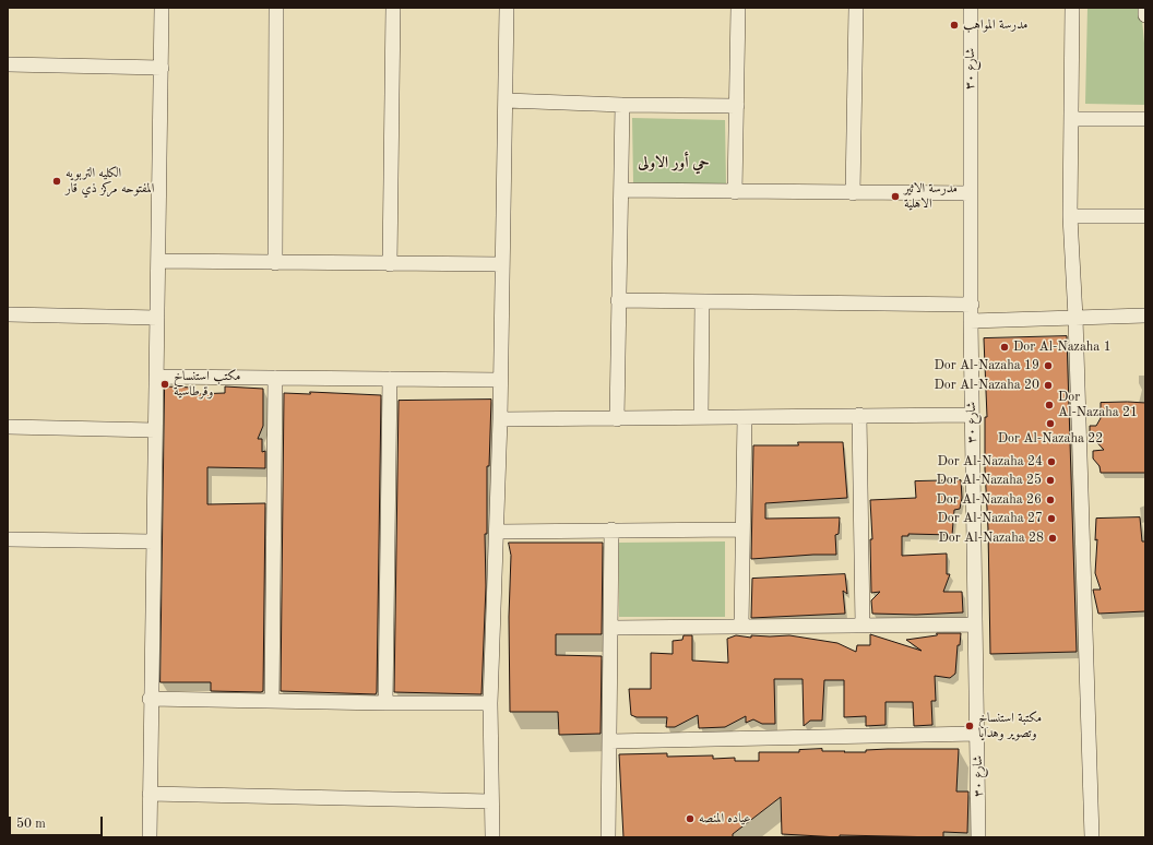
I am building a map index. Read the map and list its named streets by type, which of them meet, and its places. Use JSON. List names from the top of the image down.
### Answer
{
  "streets": {
    "street": ["شارع ٣٠"]
  },
  "districts": ["حي أور الاولى"],
  "places": [
    "مدرسة المواهب",
    "الكليه التربويه المفتوحه مركز ذي قار",
    "مدرسة الاثير الاهلية",
    "Dor Al-Nazaha 1",
    "Dor Al-Nazaha 19",
    "مكتب استنساخ وقرطاسية",
    "Dor Al-Nazaha 20",
    "Dor Al-Nazaha 21",
    "Dor Al-Nazaha 22",
    "Dor Al-Nazaha 24",
    "Dor Al-Nazaha 25",
    "Dor Al-Nazaha 26",
    "Dor Al-Nazaha 27",
    "Dor Al-Nazaha 28",
    "مكتبة استنساخ وتصوير وهدايا",
    "عياده المنصه"
  ],
  "scale_bar": "50 m"
}
